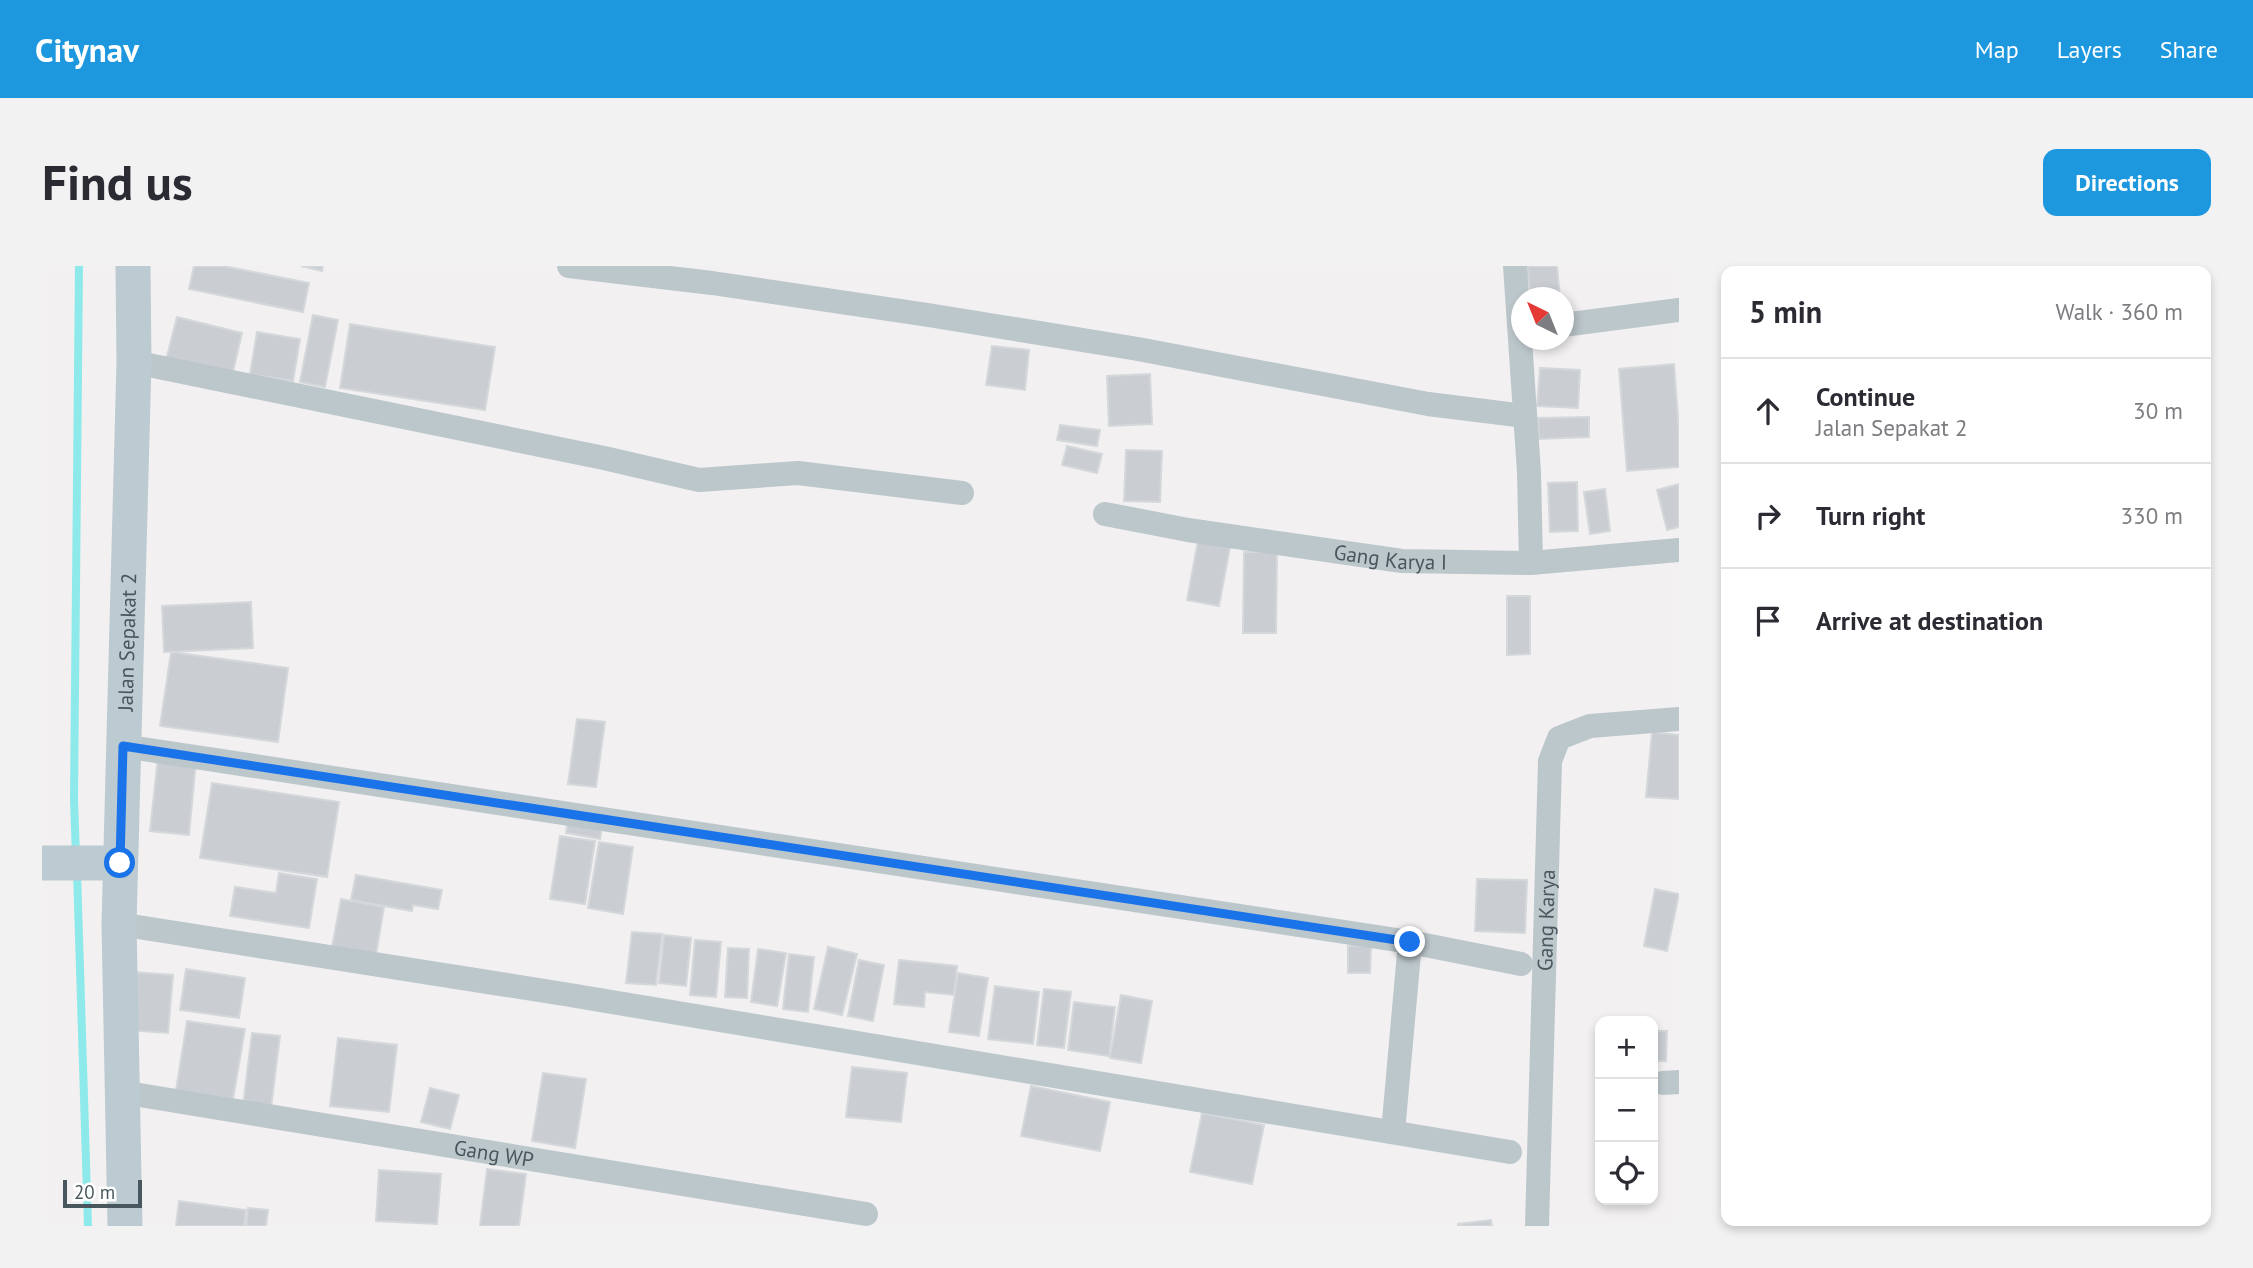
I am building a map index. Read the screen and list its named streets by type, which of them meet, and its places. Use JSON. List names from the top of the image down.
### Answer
{
  "streets": {
    "street": [
      "Gang Karya I",
      "Jalan Sepakat 2",
      "Gang Karya",
      "Gang WP"
    ]
  },
  "crossings": [
    ["Jalan Sepakat 2", "Gang WP"]
  ],
  "scale_bar": "20 m",
  "north": "top left",
  "page": {
    "header": "Citynav",
    "nav": ["Map", "Layers", "Share"],
    "buttons": "Directions",
    "title": "Find us",
    "heading": ["5 min", "Walk · 360 m"],
    "list": [
      ["Continue", "Jalan Sepakat 2", "30 m"],
      ["Turn right", "330 m"],
      "Arrive at destination"
    ],
    "map_buttons": ["+", "−"],
    "scale": "20 m"
  }
}
